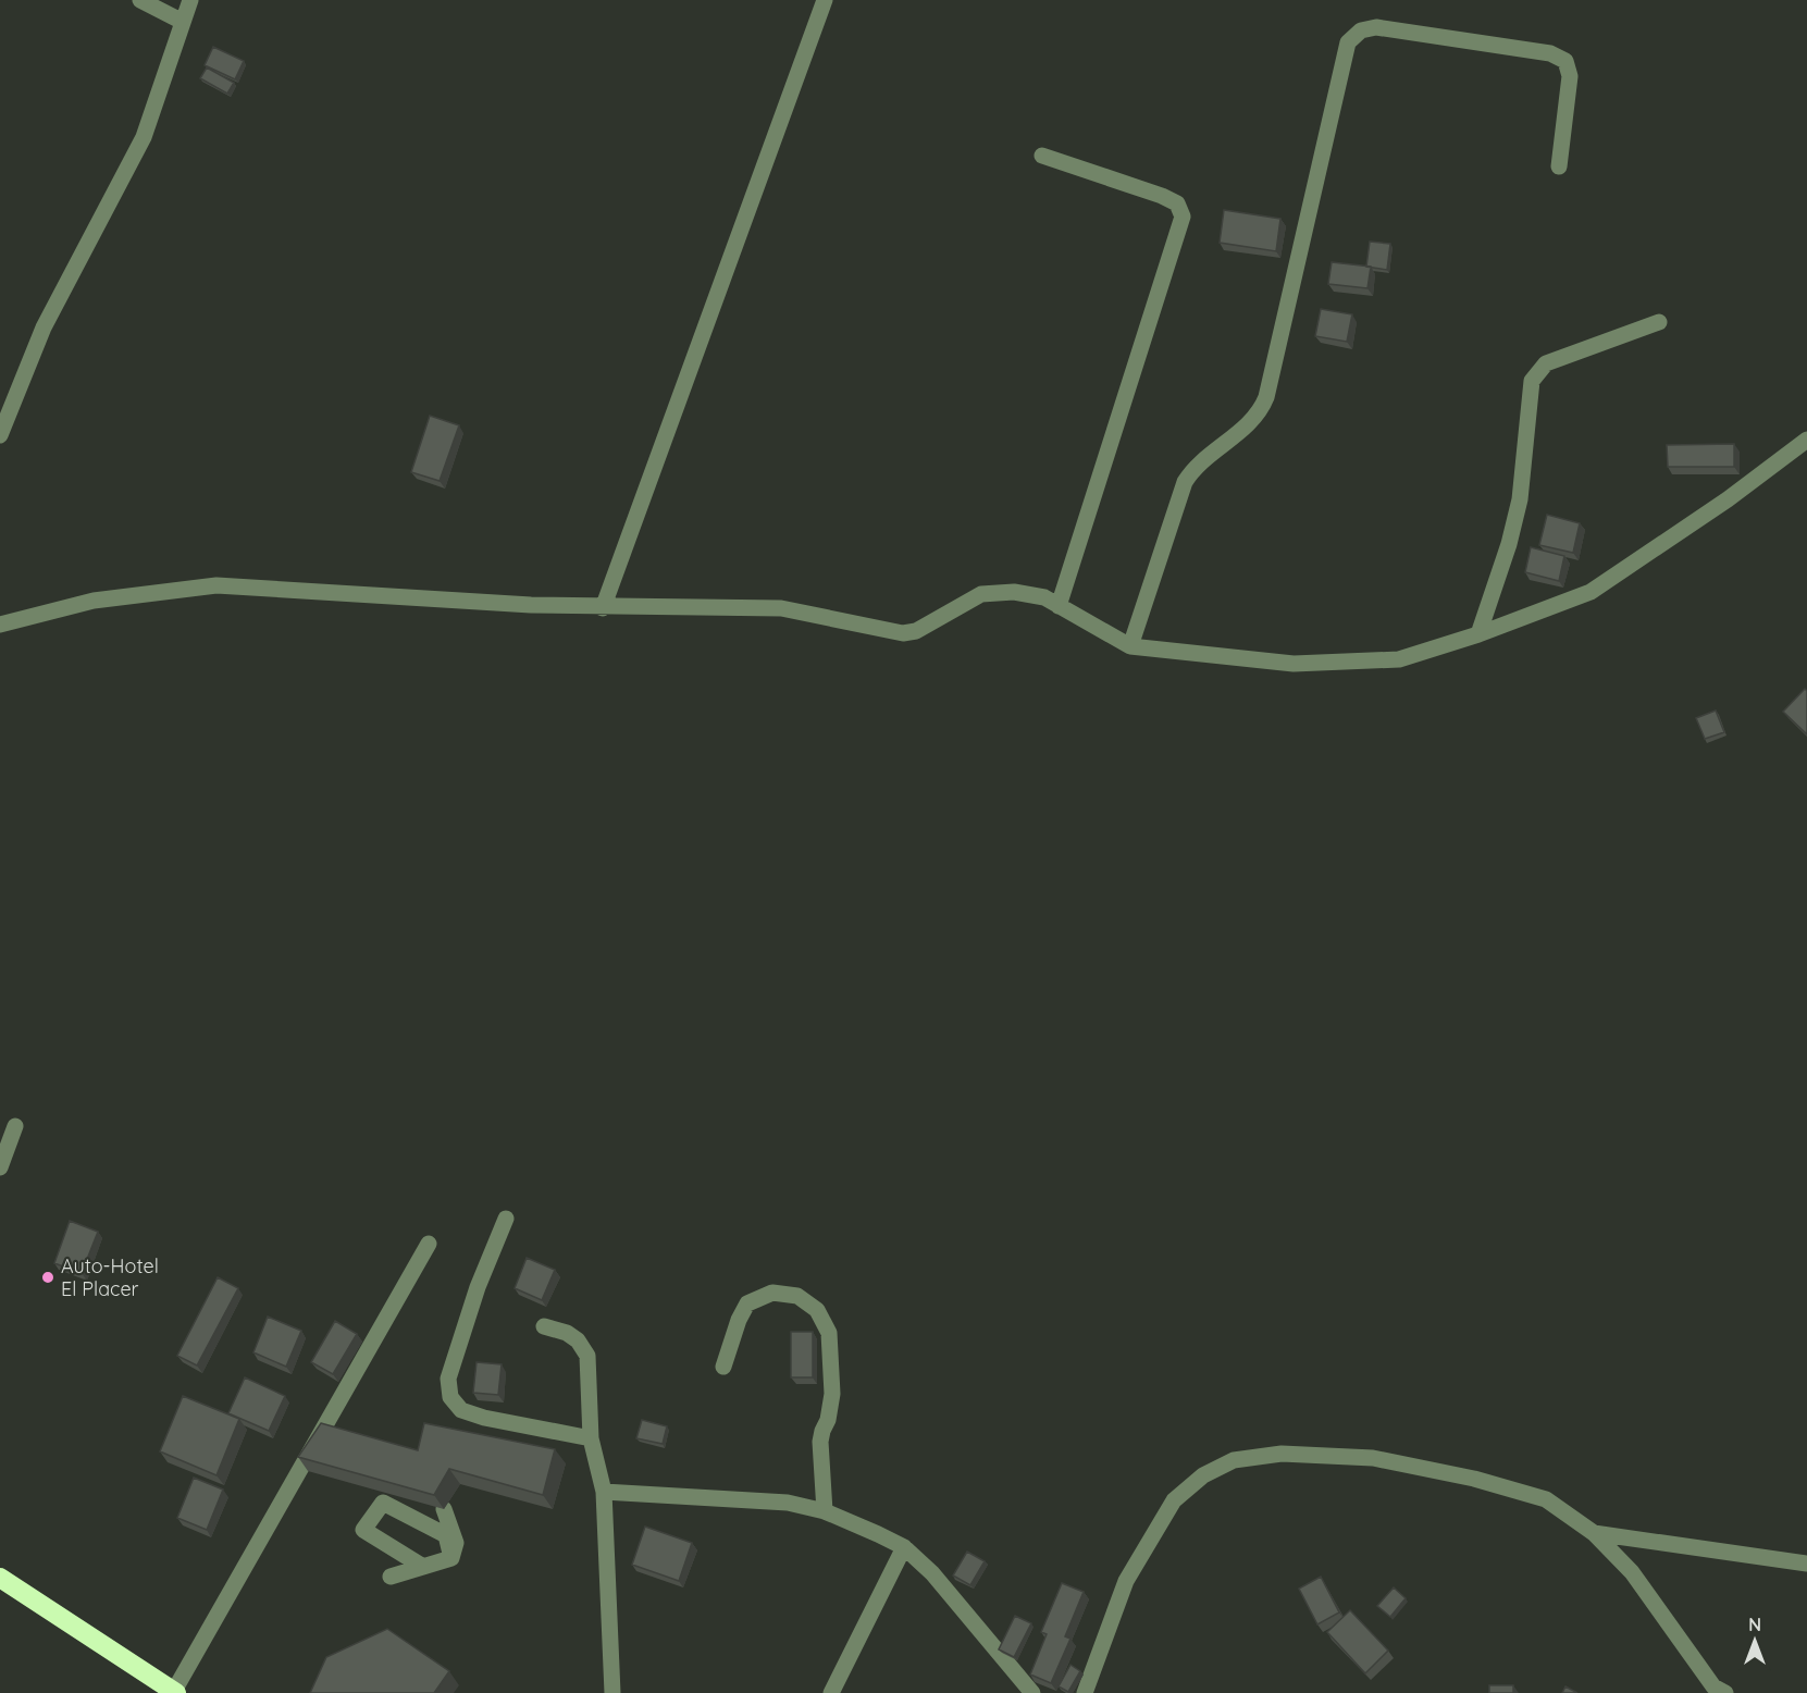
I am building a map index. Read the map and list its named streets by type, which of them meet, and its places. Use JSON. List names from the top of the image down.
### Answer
{
  "places": ["Auto-Hotel El Placer"],
  "north": "top"
}
